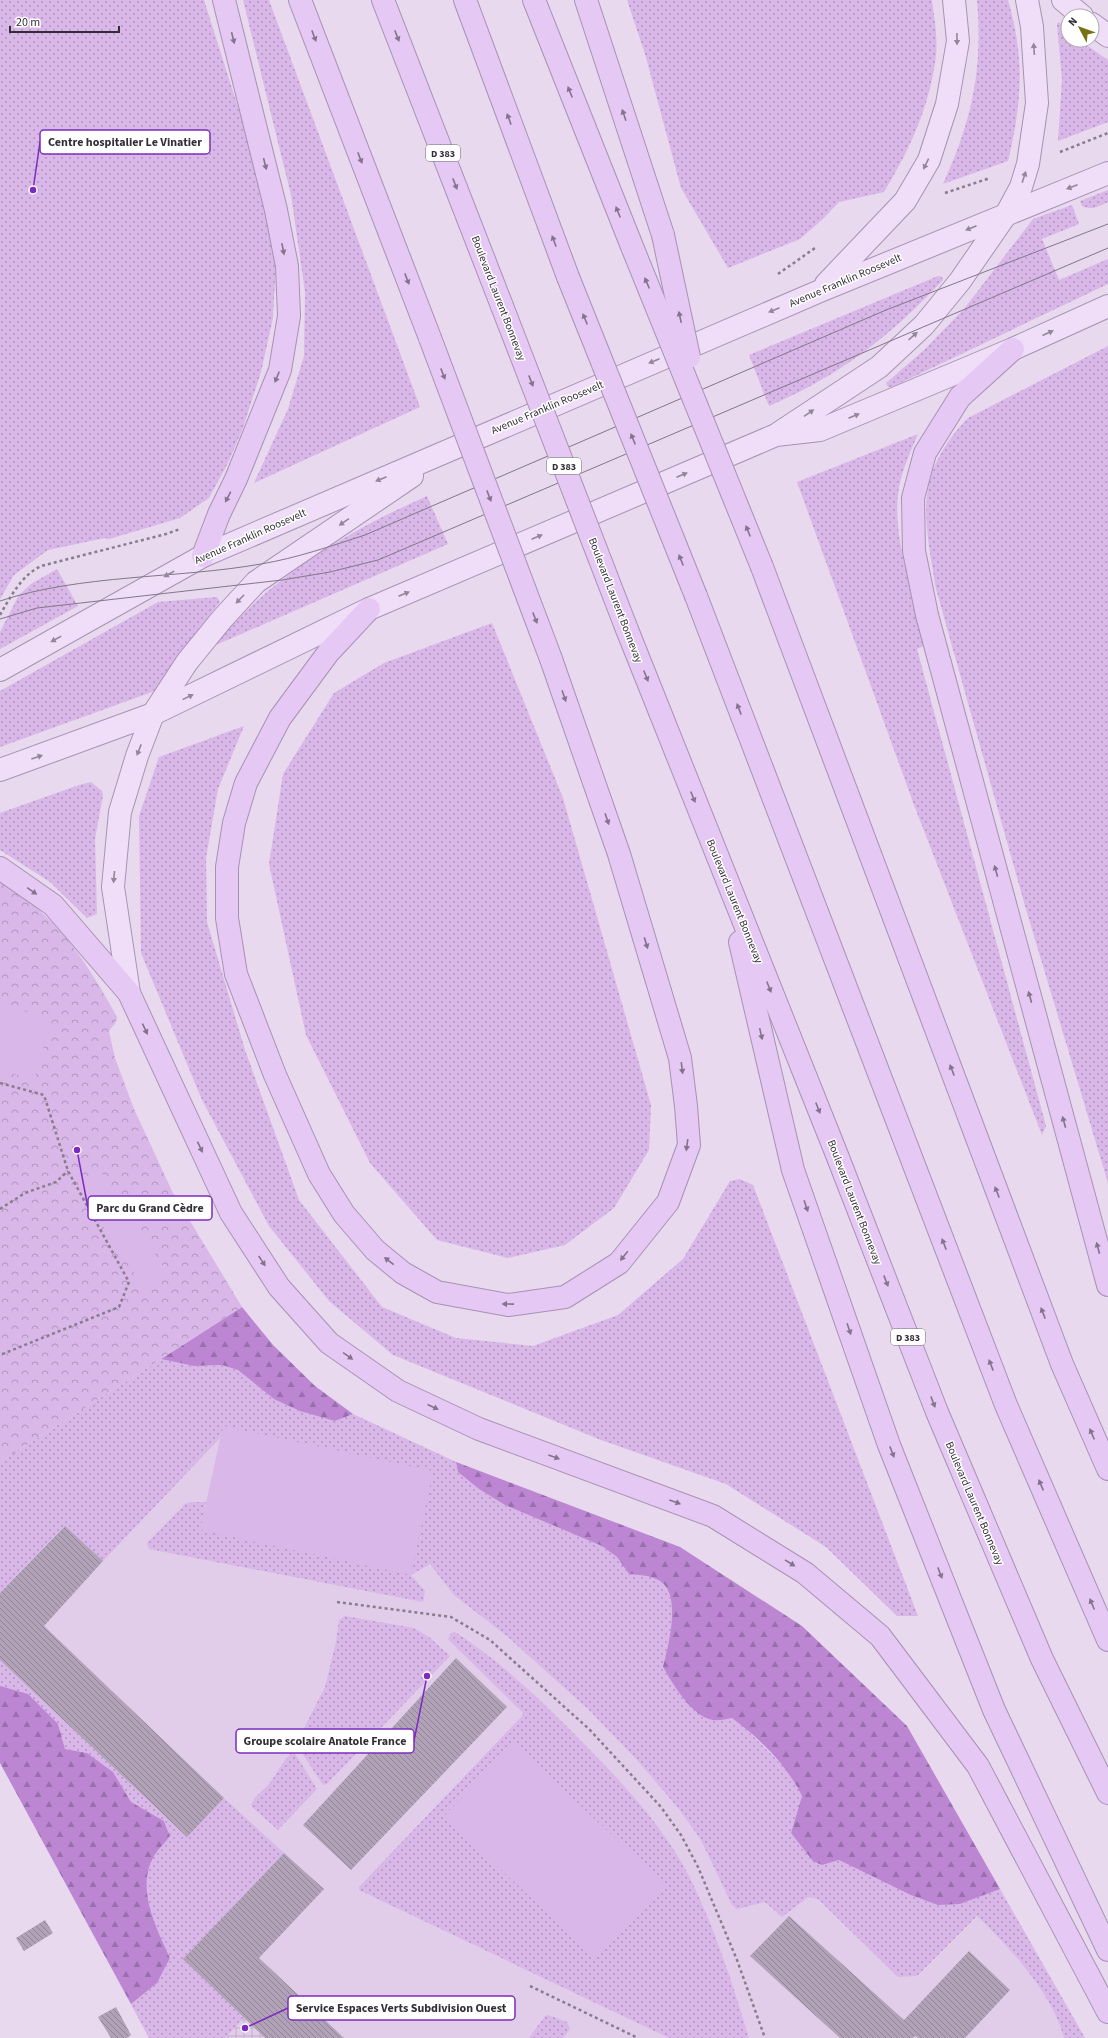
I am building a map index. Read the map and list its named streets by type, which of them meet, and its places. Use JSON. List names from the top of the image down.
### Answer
{
  "streets": {
    "highway": ["D 383", "Boulevard Laurent Bonnevay"],
    "main road": ["Avenue Franklin Roosevelt"]
  },
  "places": [
    "Centre hospitalier Le Vinatier",
    "Parc du Grand Cèdre",
    "Groupe scolaire Anatole France",
    "Service Espaces Verts Subdivision Ouest"
  ],
  "scale_bar": "20 m",
  "north": "top left"
}
